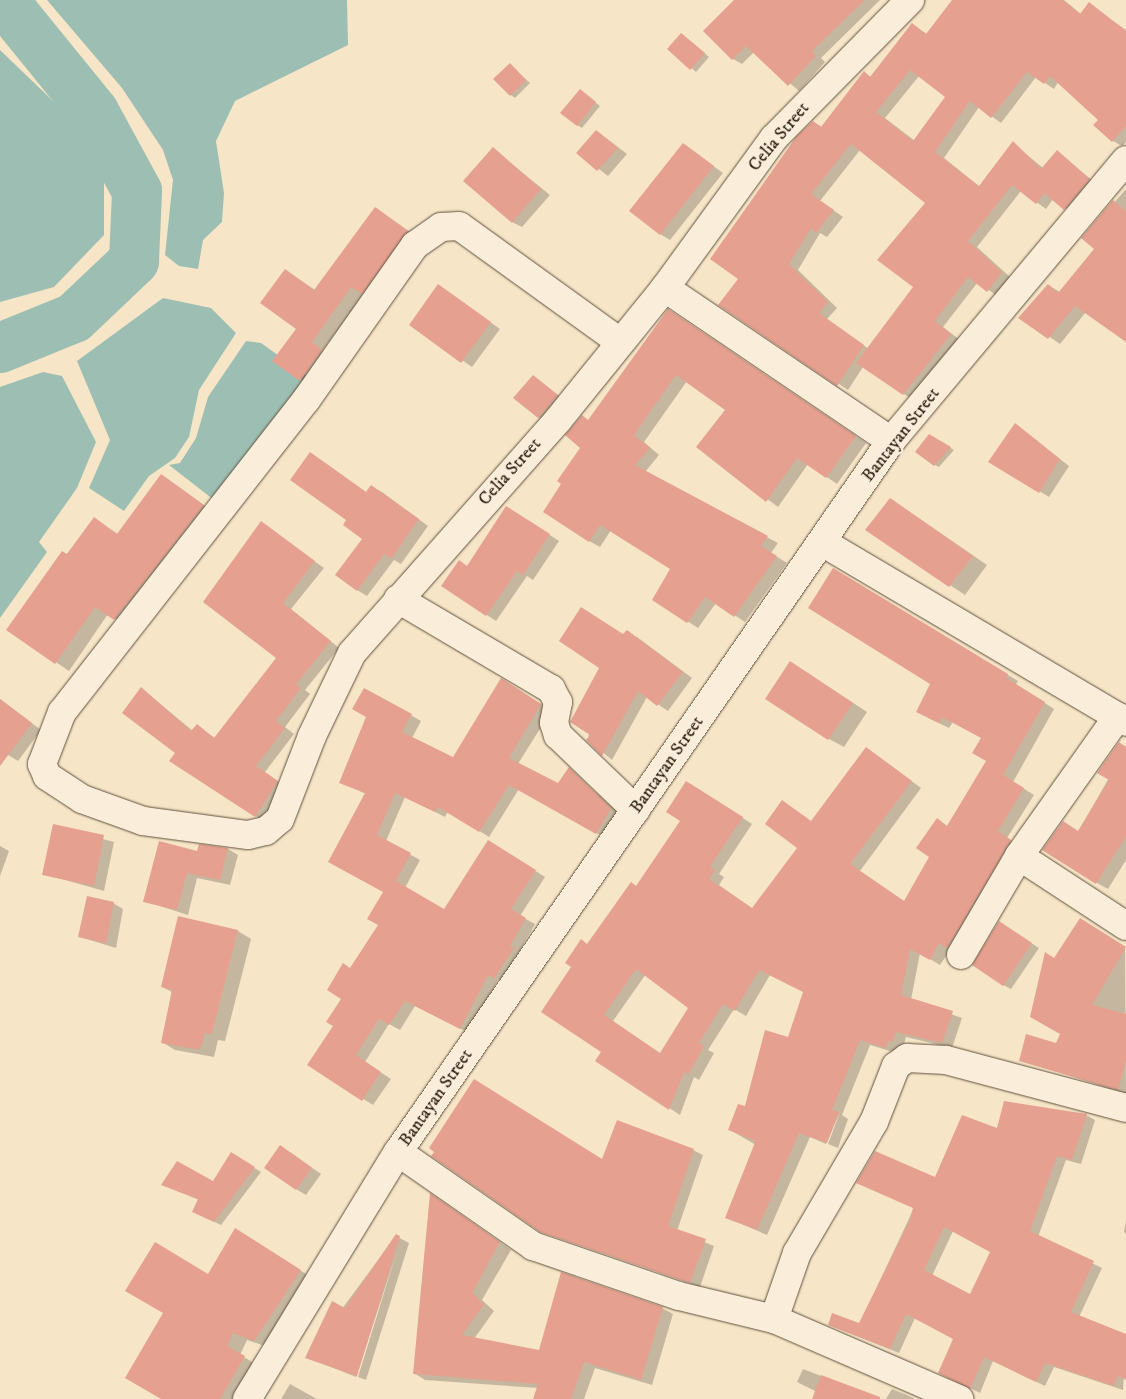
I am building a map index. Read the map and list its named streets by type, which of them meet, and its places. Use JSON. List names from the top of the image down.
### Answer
{
  "streets": {
    "street": ["Celia Street", "Bantayan Street"]
  }
}
